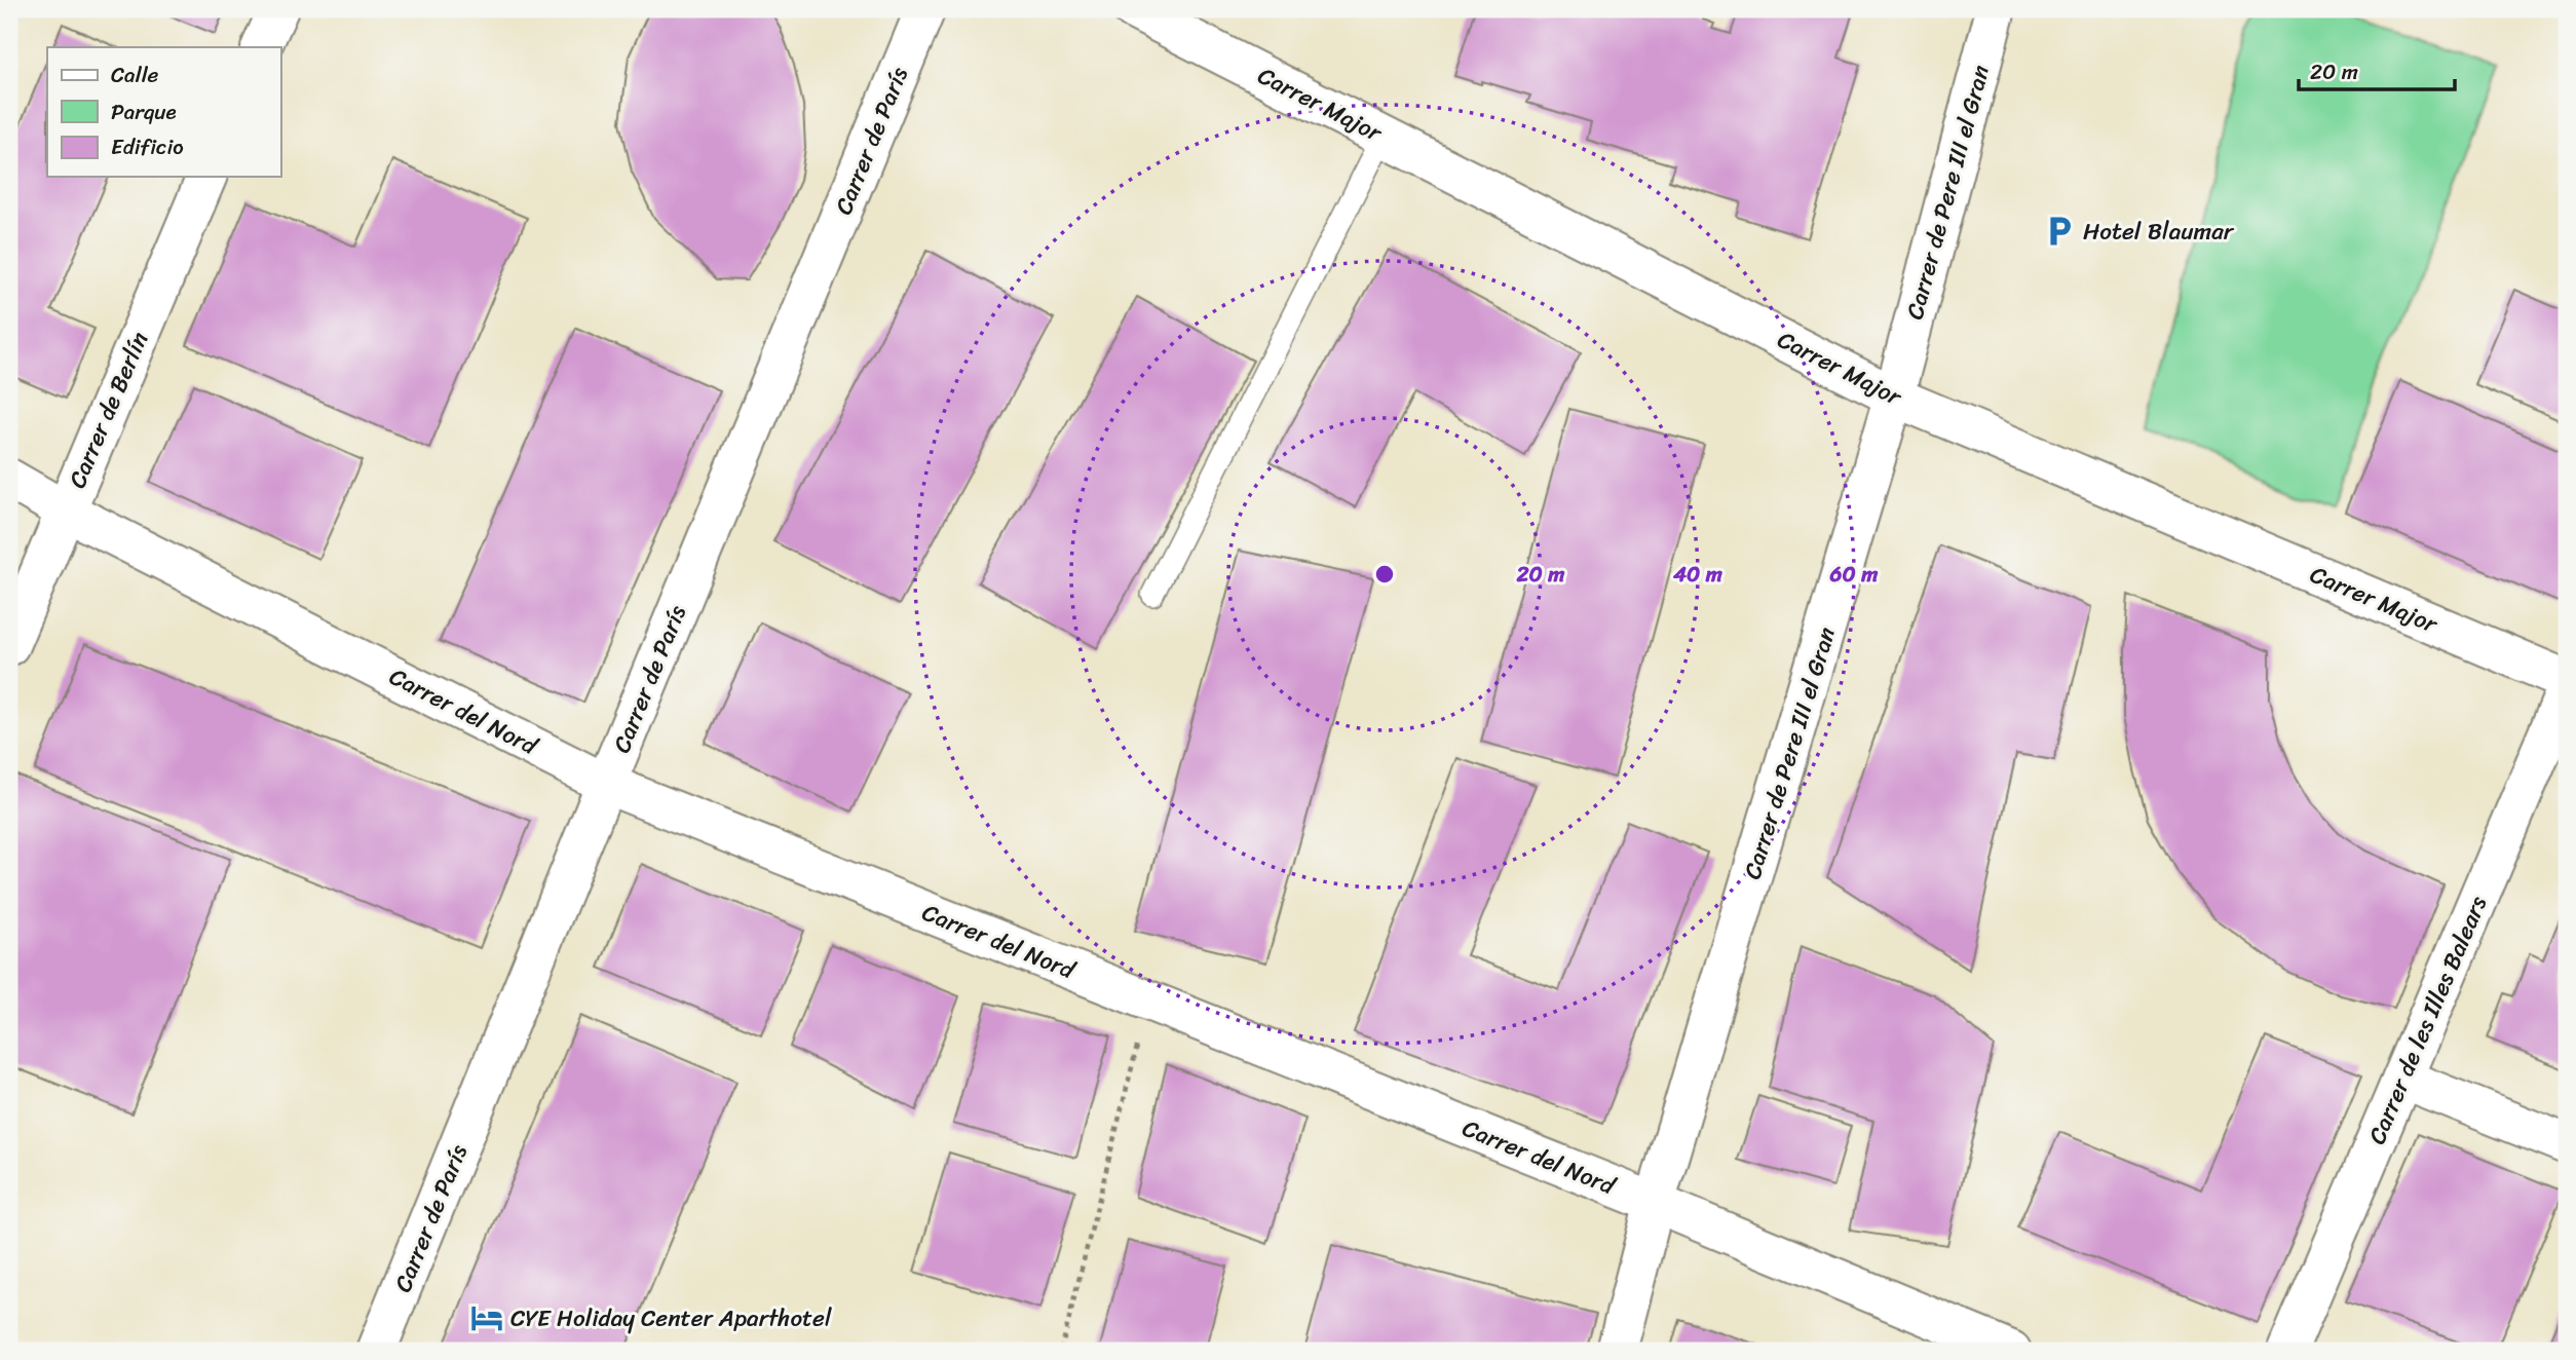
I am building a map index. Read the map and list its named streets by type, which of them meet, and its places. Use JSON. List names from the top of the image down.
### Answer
{
  "streets": {
    "street": [
      "Carrer Major",
      "Carrer de París",
      "Carrer de Pere III el Gran",
      "Carrer de Berlín",
      "Carrer del Nord",
      "Carrer de les Illes Balears"
    ]
  },
  "crossings": [
    ["Carrer Major", "Carrer de Pere III el Gran"],
    ["Carrer de París", "Carrer del Nord"],
    ["Carrer de Pere III el Gran", "Carrer del Nord"],
    ["Carrer de Berlín", "Carrer del Nord"]
  ],
  "places": {
    "parking": ["Hotel Blaumar"],
    "hotel": ["CYE Holiday Center Aparthotel"]
  },
  "legend": ["Calle", "Parque", "Edificio"],
  "scale_bar": "20 m",
  "rings": ["20 m", "40 m", "60 m"]
}
